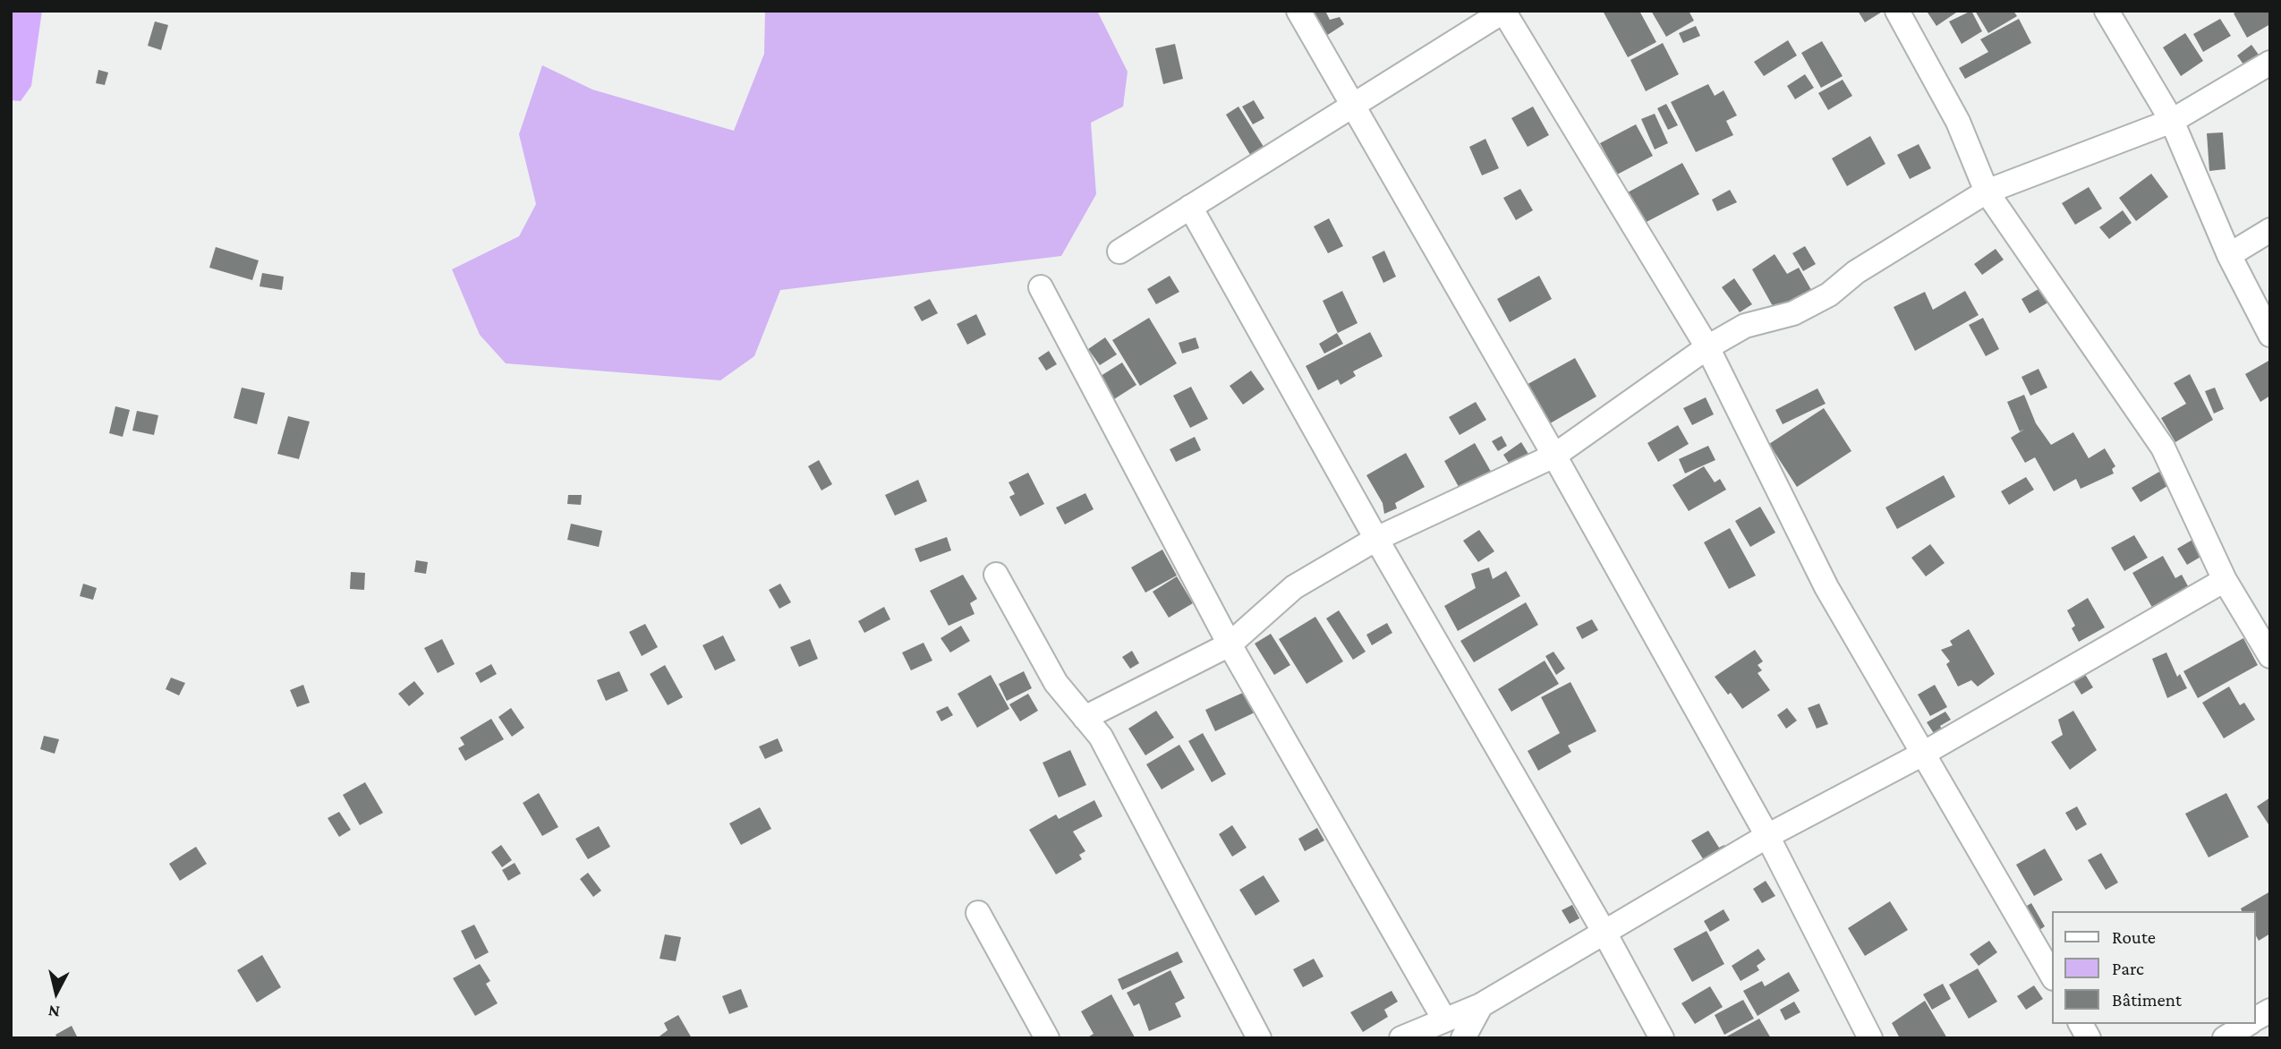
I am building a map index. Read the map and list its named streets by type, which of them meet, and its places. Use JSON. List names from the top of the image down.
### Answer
{
  "legend": ["Route", "Parc", "Bâtiment"],
  "north": "bottom"
}
